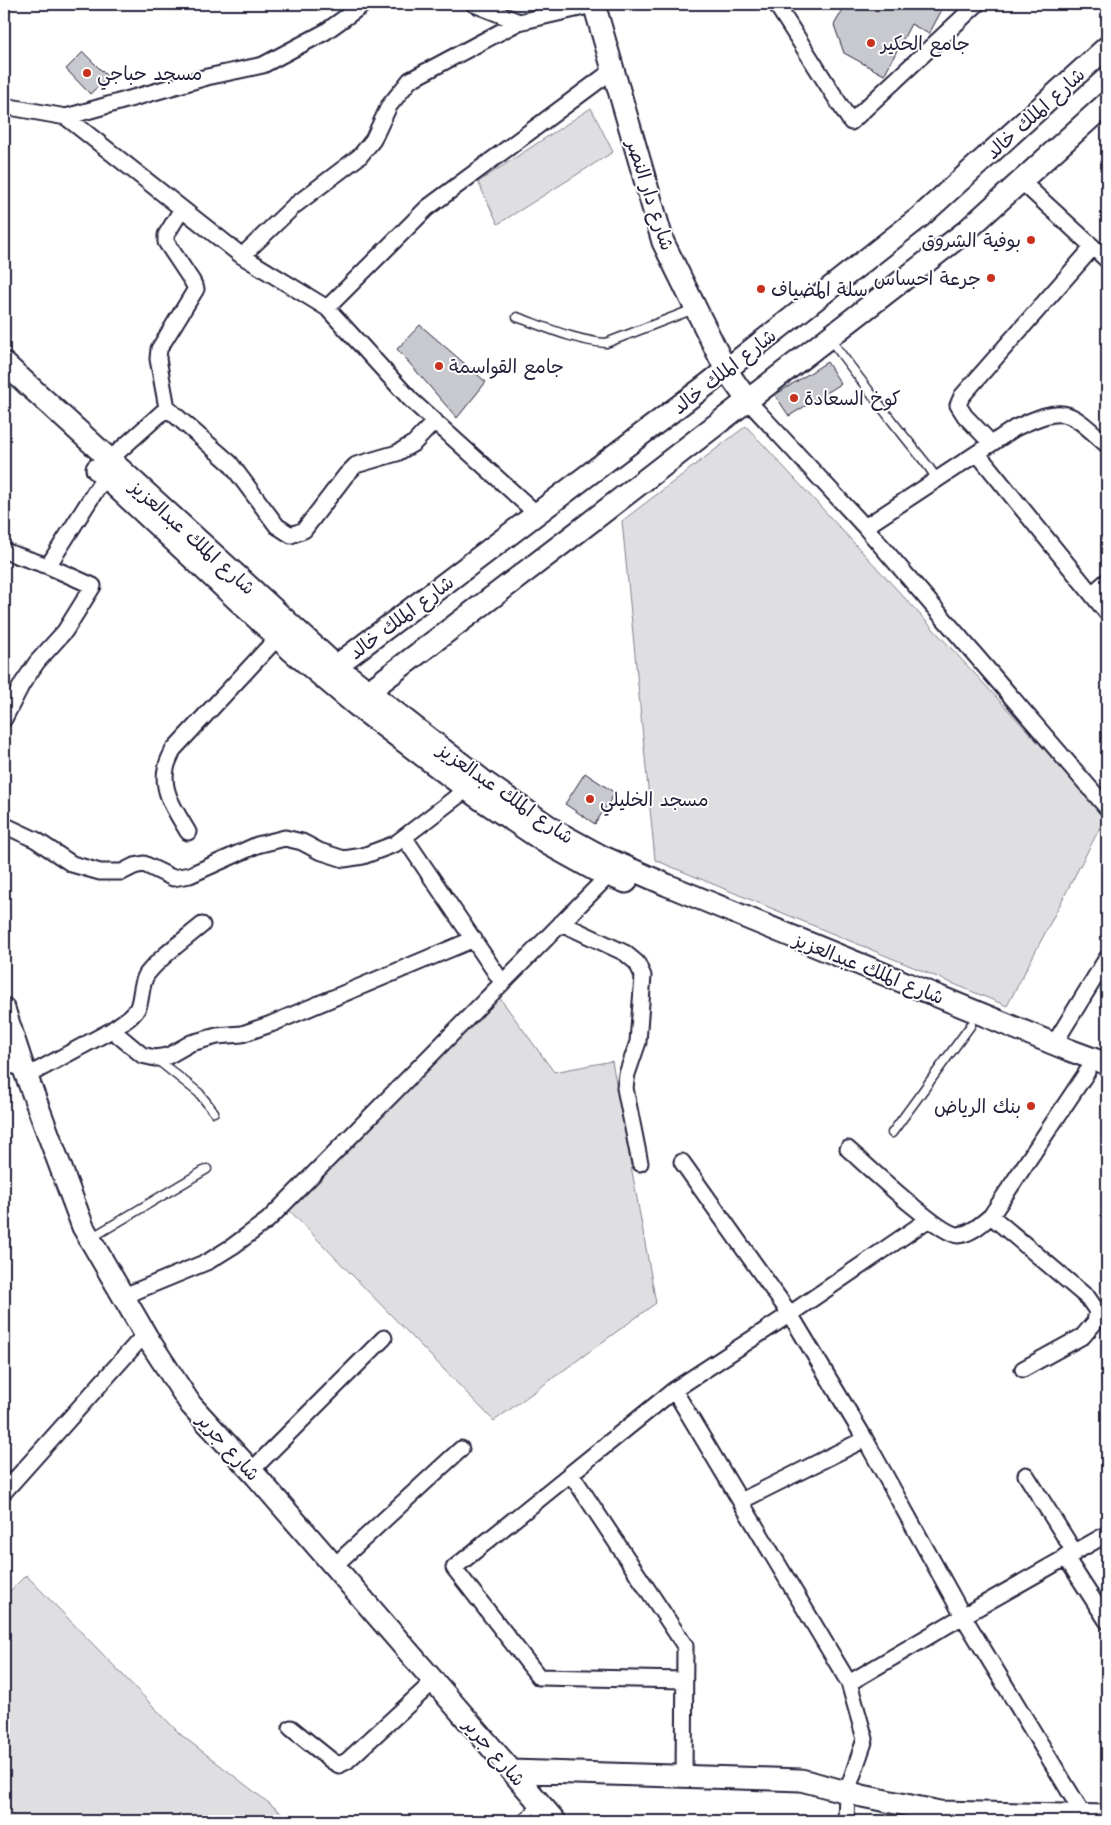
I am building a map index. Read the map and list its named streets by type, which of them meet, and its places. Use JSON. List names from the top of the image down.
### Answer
{
  "streets": {
    "street": [
      "شارع الملك خالد",
      "شارع دار النصر",
      "شارع الملك عبدالعزيز",
      "شارع جرير"
    ]
  },
  "crossings": [
    ["شارع الملك خالد", "شارع دار النصر"],
    ["شارع الملك خالد", "شارع الملك عبدالعزيز"]
  ],
  "places": [
    "جامع الحكير",
    "مسجد حباجي",
    "بوفية الشروق",
    "جرعة احساس",
    "سلة المضياف",
    "جامع القواسمة",
    "كوخ السعادة",
    "مسجد الخليلي",
    "بنك الرياض"
  ]
}
